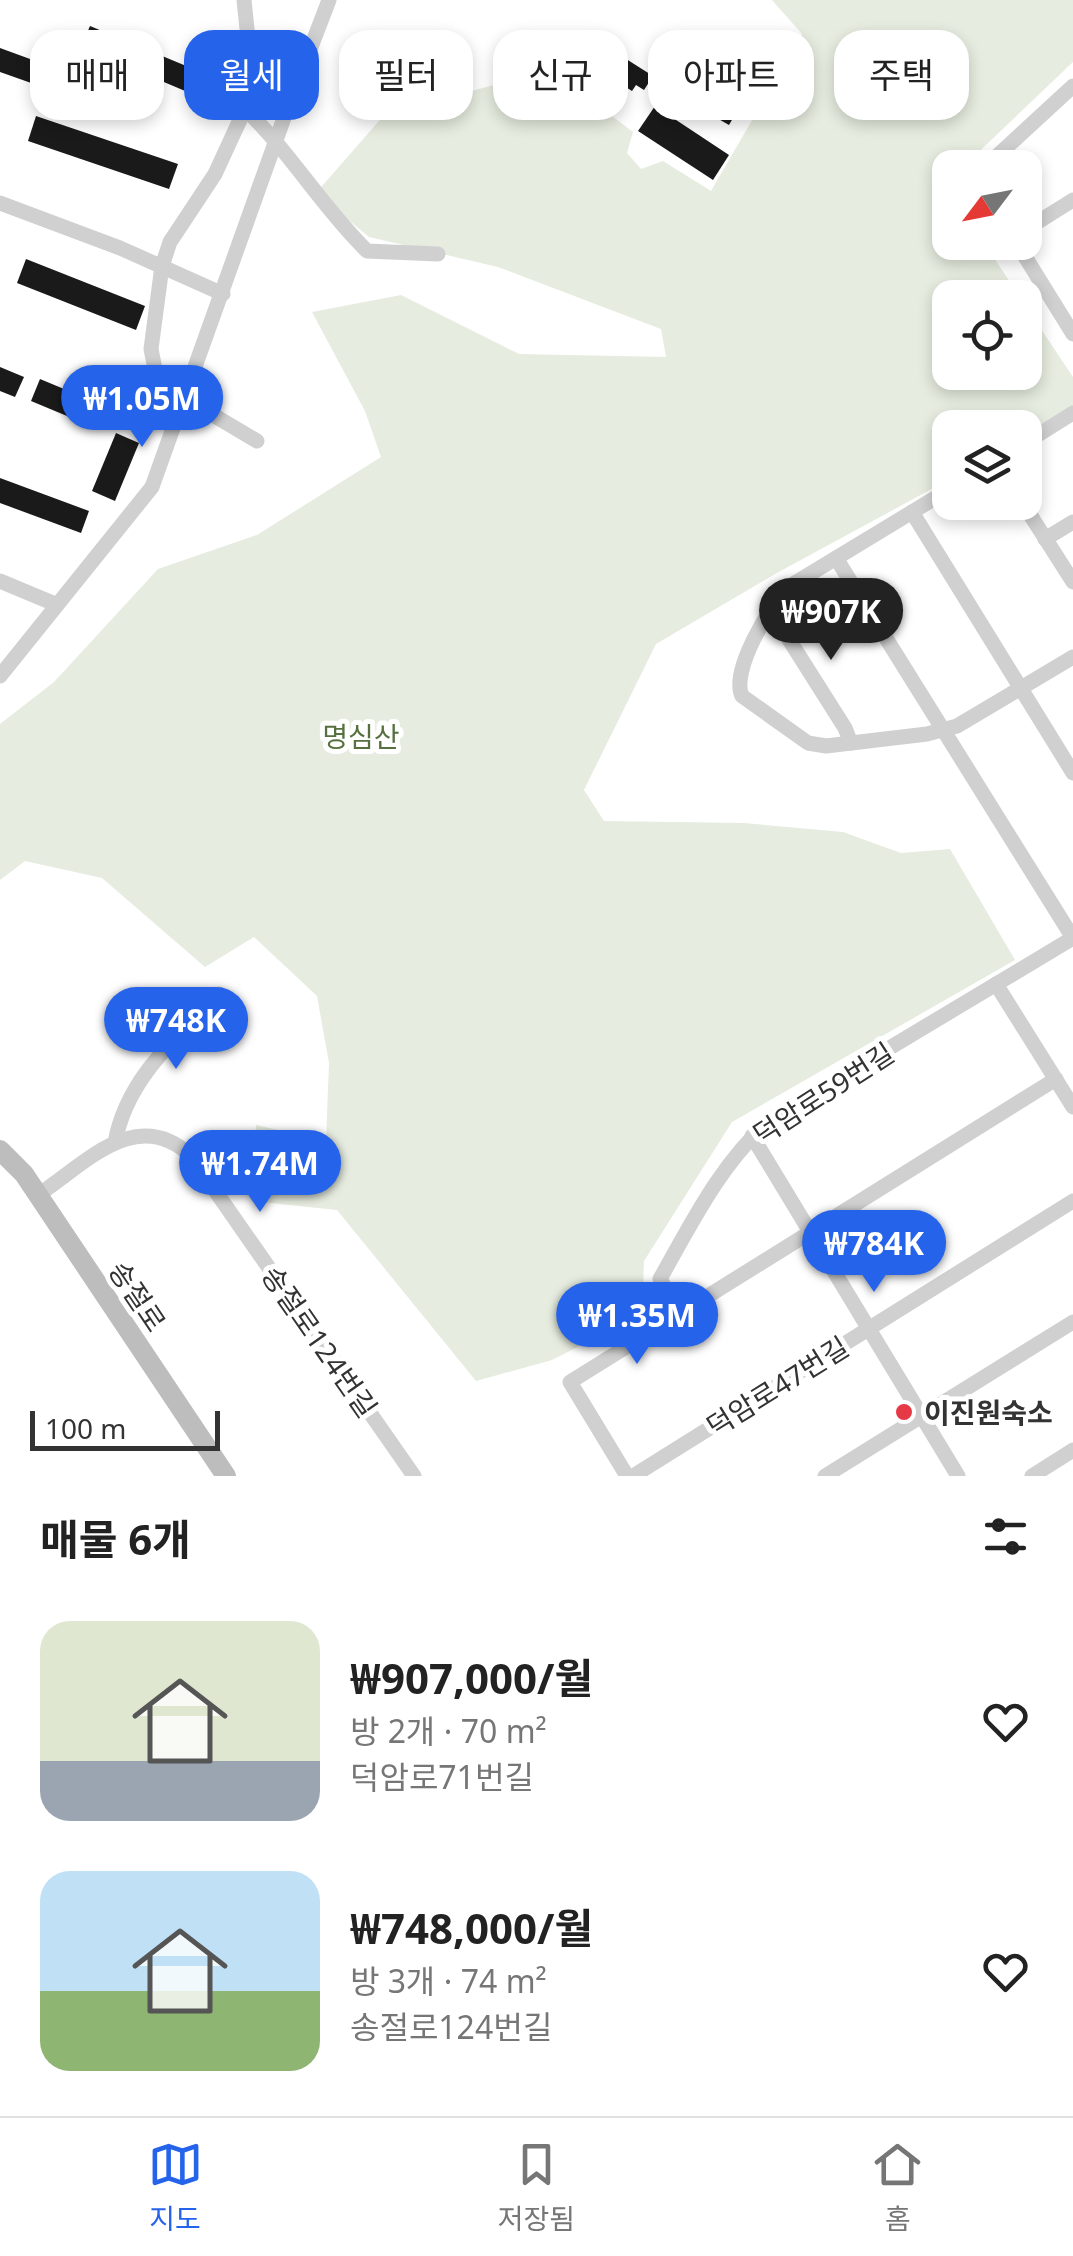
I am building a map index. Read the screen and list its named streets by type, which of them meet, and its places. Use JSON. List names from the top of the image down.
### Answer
{
  "streets": {
    "street": [
      "덕암로59번길",
      "송절로",
      "송절로124번길",
      "덕암로47번길"
    ]
  },
  "crossings": [
    ["송절로", "송절로124번길"]
  ],
  "parks": ["명심산"],
  "places": ["이진원숙소"],
  "scale_bar": "100 m",
  "north": "bottom left",
  "page": {
    "chip": [
      "매매",
      "월세",
      "필터",
      "신규",
      "아파트",
      "주택"
    ],
    "price": [
      "₩1.05M",
      "₩907K",
      "₩748K",
      "₩1.74M",
      "₩784K",
      "₩1.35M"
    ],
    "scale": "100 m",
    "heading": "매물 6개",
    "list": [
      {
        "name": "₩907,000/월",
        "note": "방 2개 · 70 m² · 덕암로71번길"
      },
      {
        "name": "₩748,000/월",
        "note": "방 3개 · 74 m² · 송절로124번길"
      }
    ],
    "tabs": ["지도", "저장됨", "홈"]
  }
}
